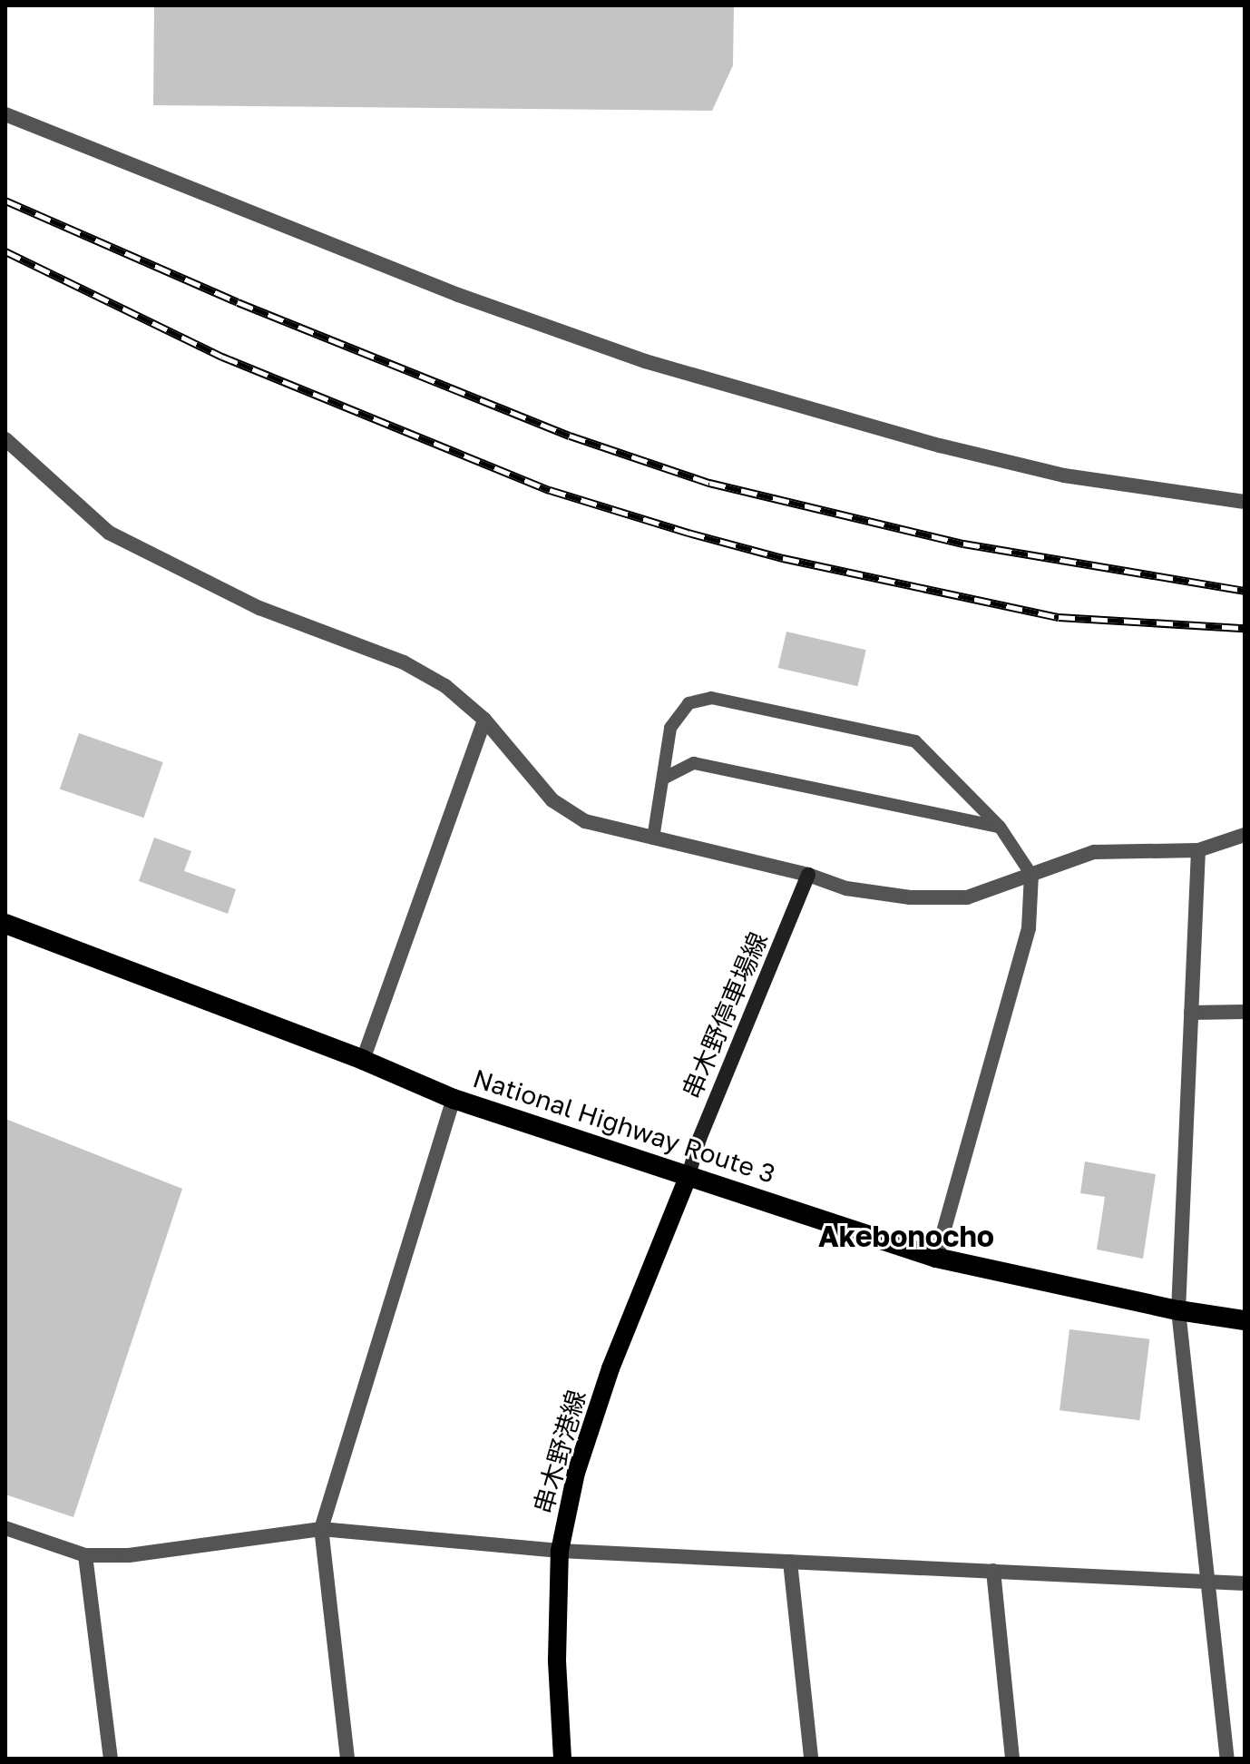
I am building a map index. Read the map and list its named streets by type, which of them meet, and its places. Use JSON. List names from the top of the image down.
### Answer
{
  "streets": {
    "highway": ["National Highway Route 3"],
    "main road": ["串木野停車場線", "串木野港線"]
  },
  "crossings": [
    ["串木野停車場線", "National Highway Route 3"],
    ["串木野停車場線", "串木野港線"],
    ["National Highway Route 3", "串木野港線"]
  ],
  "districts": ["Akebonocho"]
}
